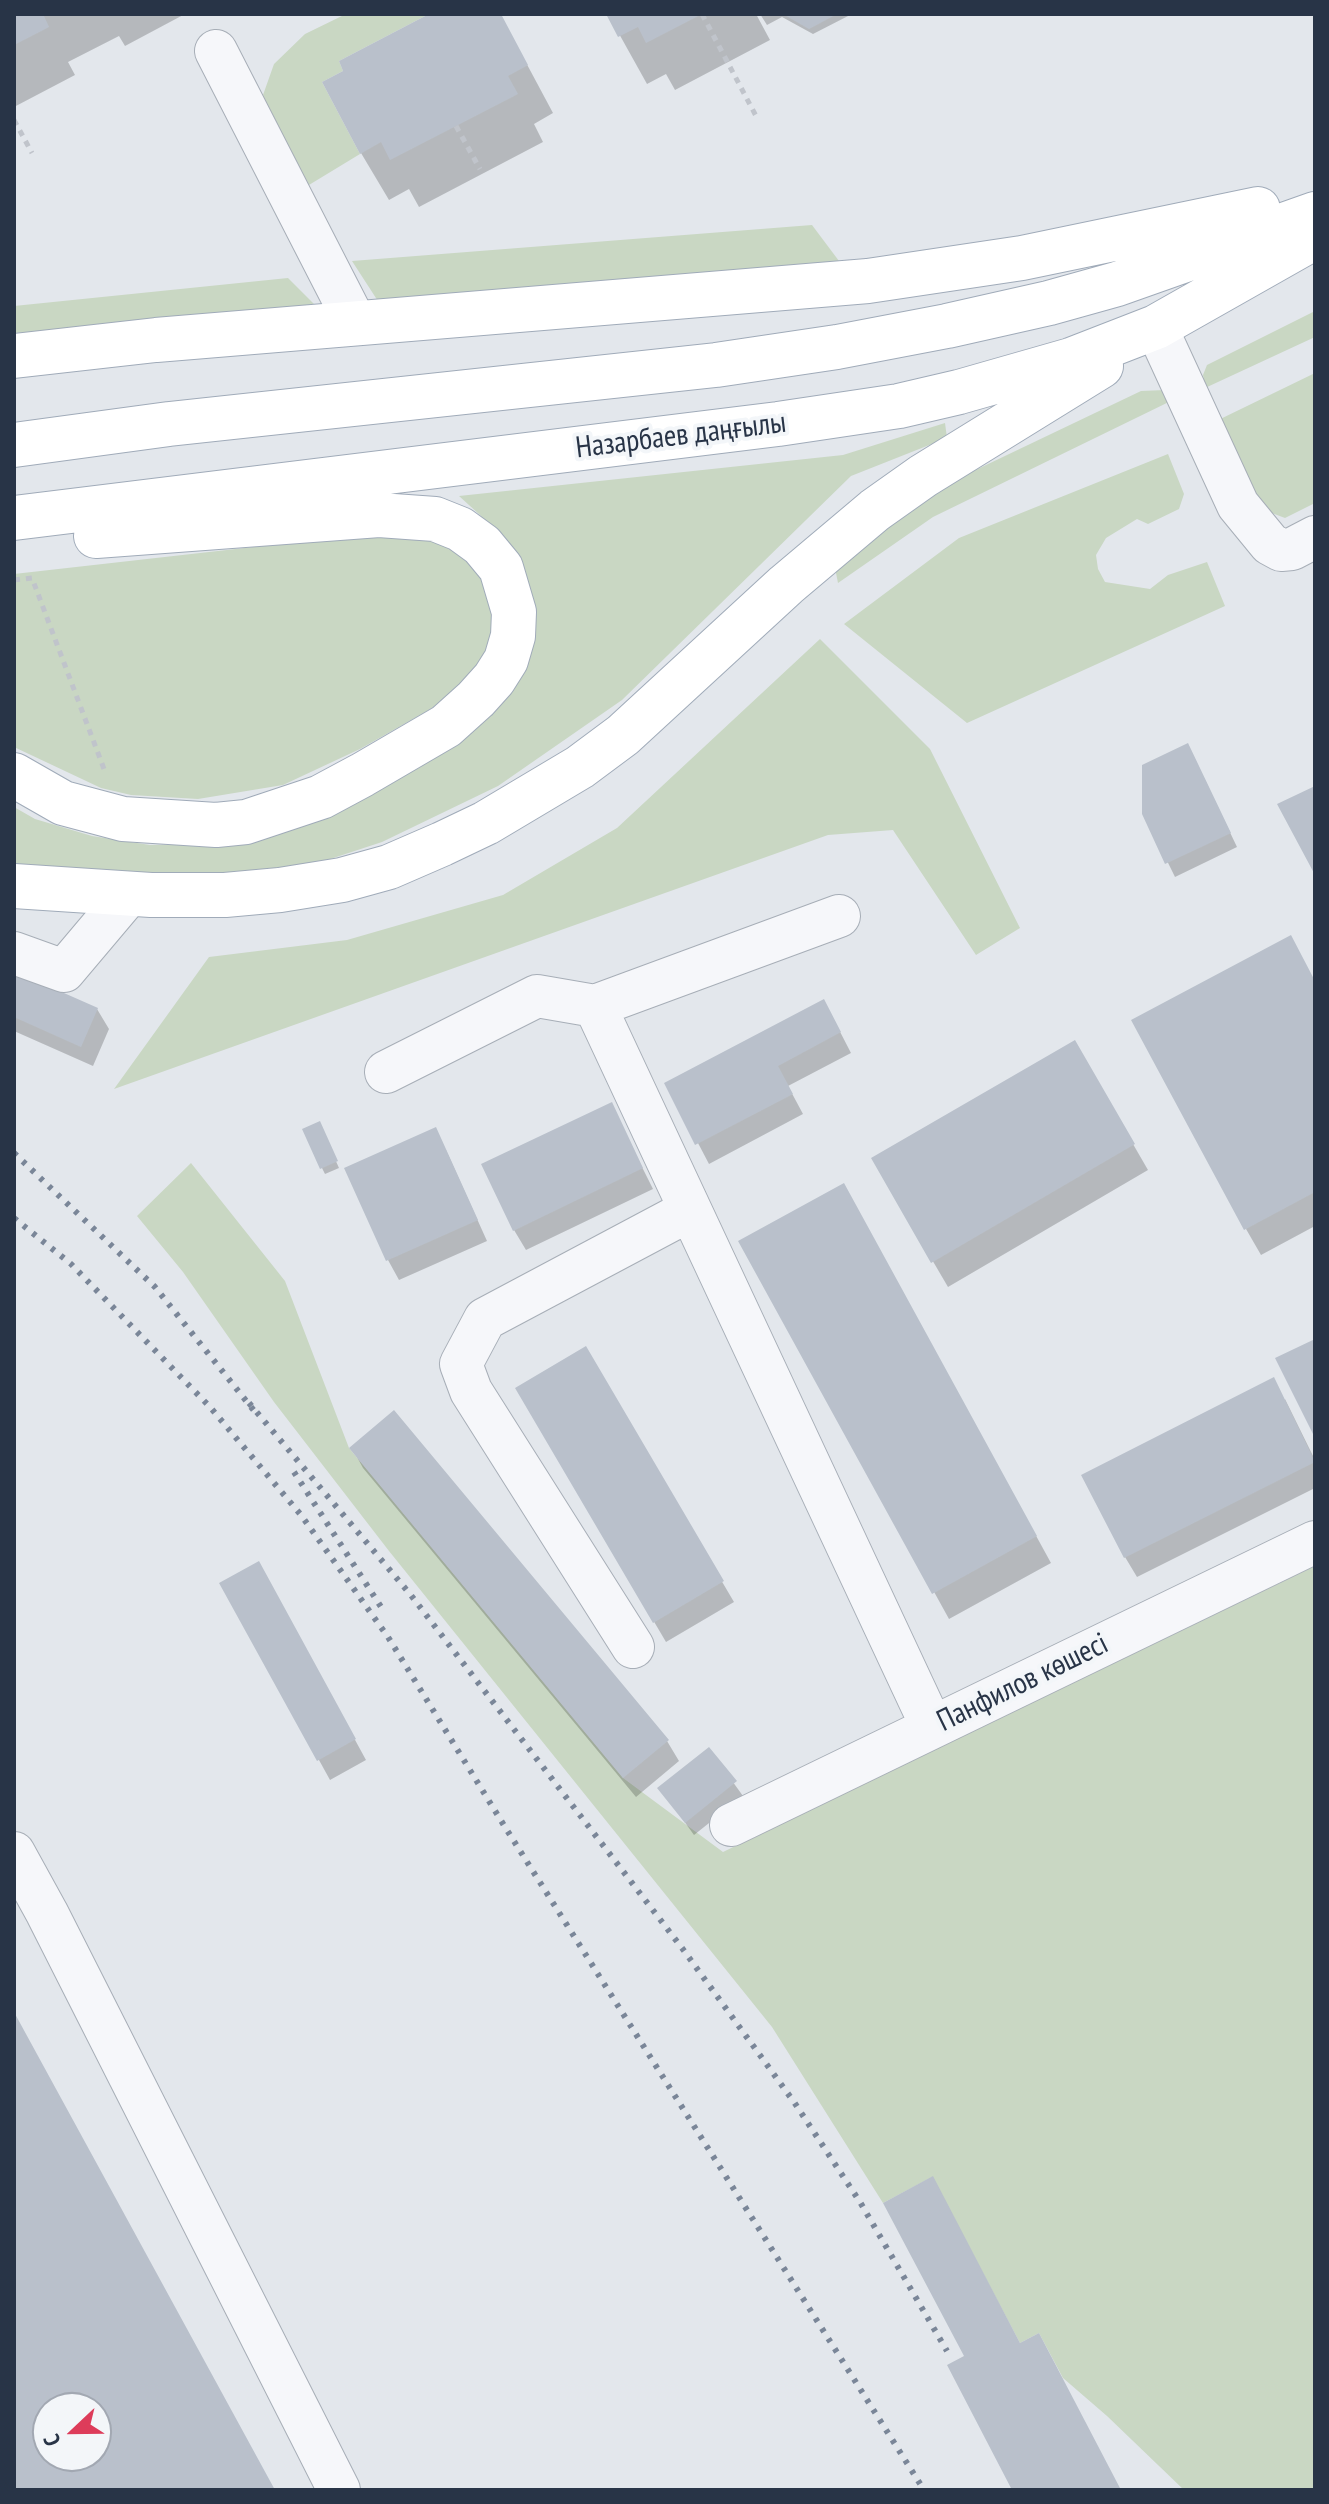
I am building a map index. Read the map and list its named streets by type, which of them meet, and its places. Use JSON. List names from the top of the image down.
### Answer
{
  "streets": {
    "main road": ["Назарбаев даңғылы"],
    "street": ["Панфилов көшесі"]
  },
  "north": "left"
}
